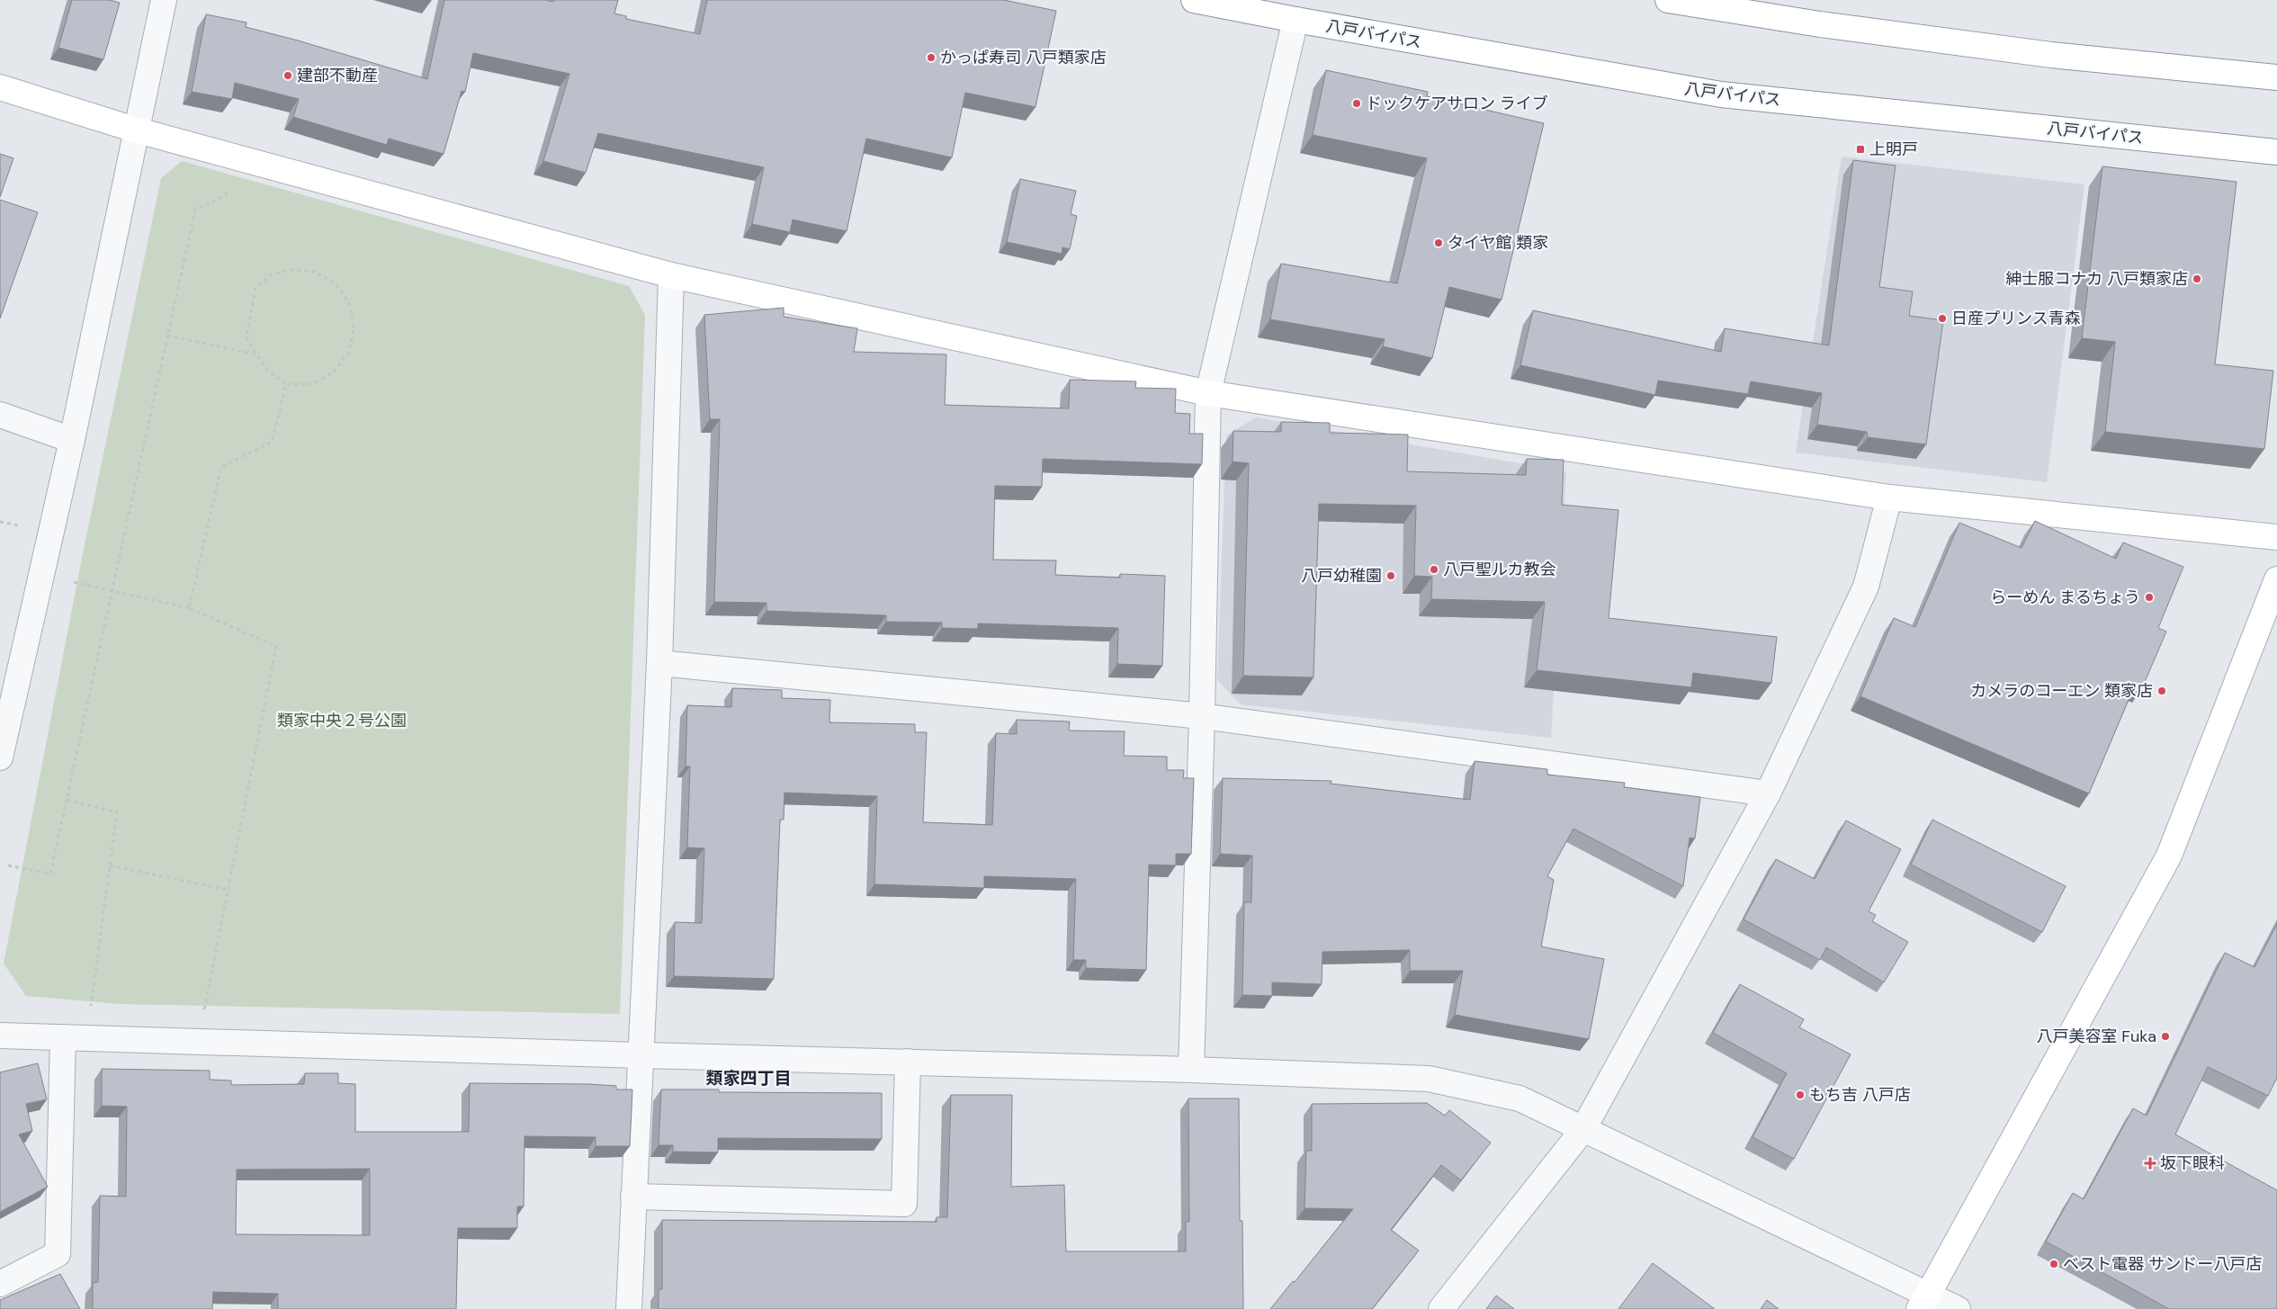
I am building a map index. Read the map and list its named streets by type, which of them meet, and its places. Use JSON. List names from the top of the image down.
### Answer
{
  "streets": {
    "main road": ["八戸バイパス"]
  },
  "districts": ["類家四丁目"],
  "parks": ["類家中央２号公園"],
  "places": {
    "other": [
      "かっぱ寿司 八戸類家店",
      "建部不動産",
      "ドックケアサロン ライブ",
      "タイヤ館 類家",
      "紳士服コナカ 八戸類家店",
      "日産プリンス青森",
      "八戸聖ルカ教会",
      "八戸幼稚園",
      "らーめん まるちょう",
      "カメラのコーエン 類家店",
      "八戸美容室 Fuka",
      "もち吉 八戸店",
      "ベスト電器 サンドー八戸店"
    ],
    "transit": ["上明戸"],
    "health": ["坂下眼科"]
  }
}
